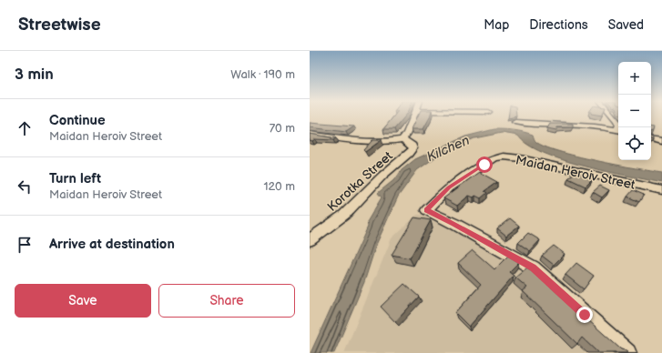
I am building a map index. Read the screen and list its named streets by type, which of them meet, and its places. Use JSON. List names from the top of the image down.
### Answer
{
  "streets": {
    "street": ["Maidan Heroiv Street", "Korotka Street"]
  },
  "water": ["Kilchen"],
  "page": {
    "header": "Streetwise",
    "nav": ["Map", "Directions", "Saved"],
    "heading": ["3 min", "Walk · 190 m"],
    "map_buttons": ["+", "−"],
    "list": [
      ["Continue", "Maidan Heroiv Street", "70 m"],
      ["Turn left", "Maidan Heroiv Street", "120 m"],
      "Arrive at destination"
    ],
    "buttons": ["Save", "Share"]
  }
}
